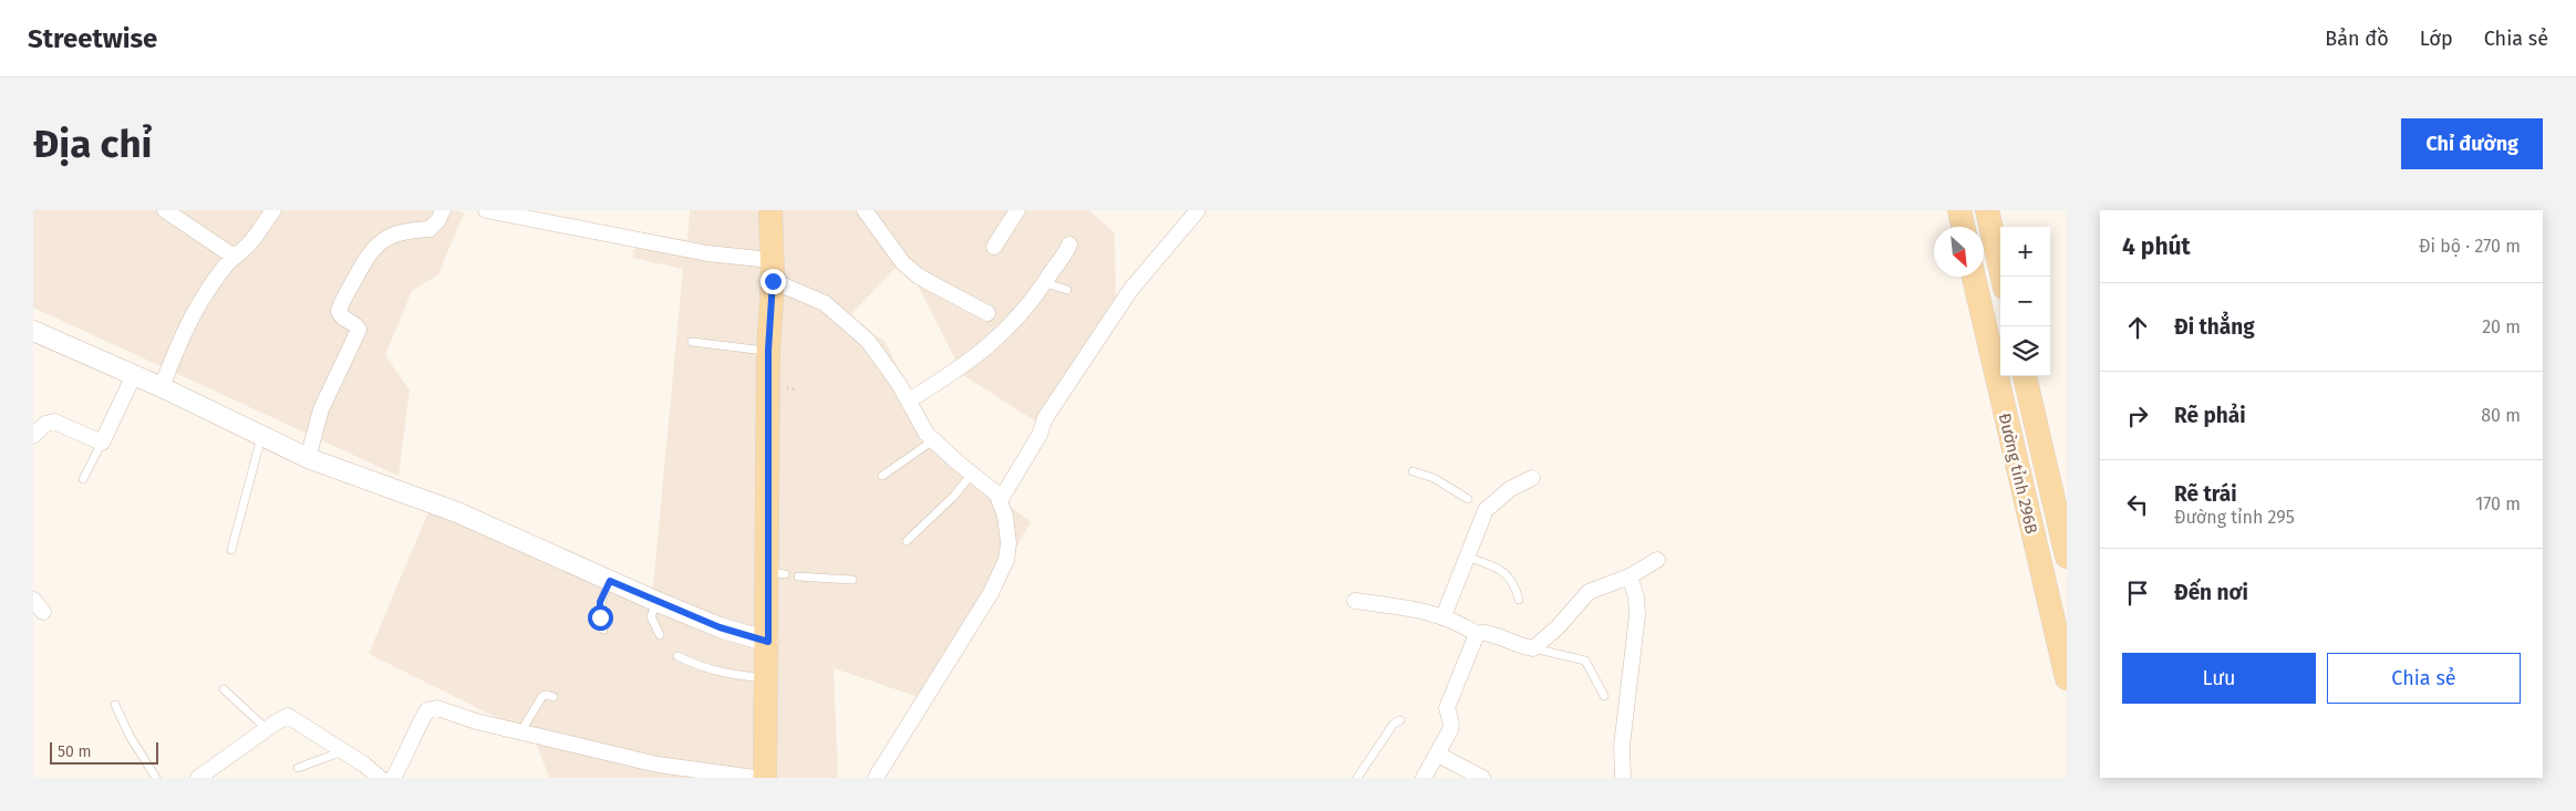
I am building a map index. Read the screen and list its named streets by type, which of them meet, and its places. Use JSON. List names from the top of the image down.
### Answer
{
  "streets": {
    "main road": ["Đường tỉnh 296B"]
  },
  "scale_bar": "50 m",
  "north": "bottom right",
  "page": {
    "header": "Streetwise",
    "nav": ["Bản đồ", "Lớp", "Chia sẻ"],
    "buttons": [
      "Chỉ đường",
      ["Lưu", "Chia sẻ"]
    ],
    "title": "Địa chỉ",
    "heading": ["4 phút", "Đi bộ · 270 m"],
    "map_buttons": ["+", "−"],
    "list": [
      ["Đi thẳng", "20 m"],
      ["Rẽ phải", "80 m"],
      ["Rẽ trái", "Đường tỉnh 295", "170 m"],
      "Đến nơi"
    ],
    "scale": "50 m"
  }
}
